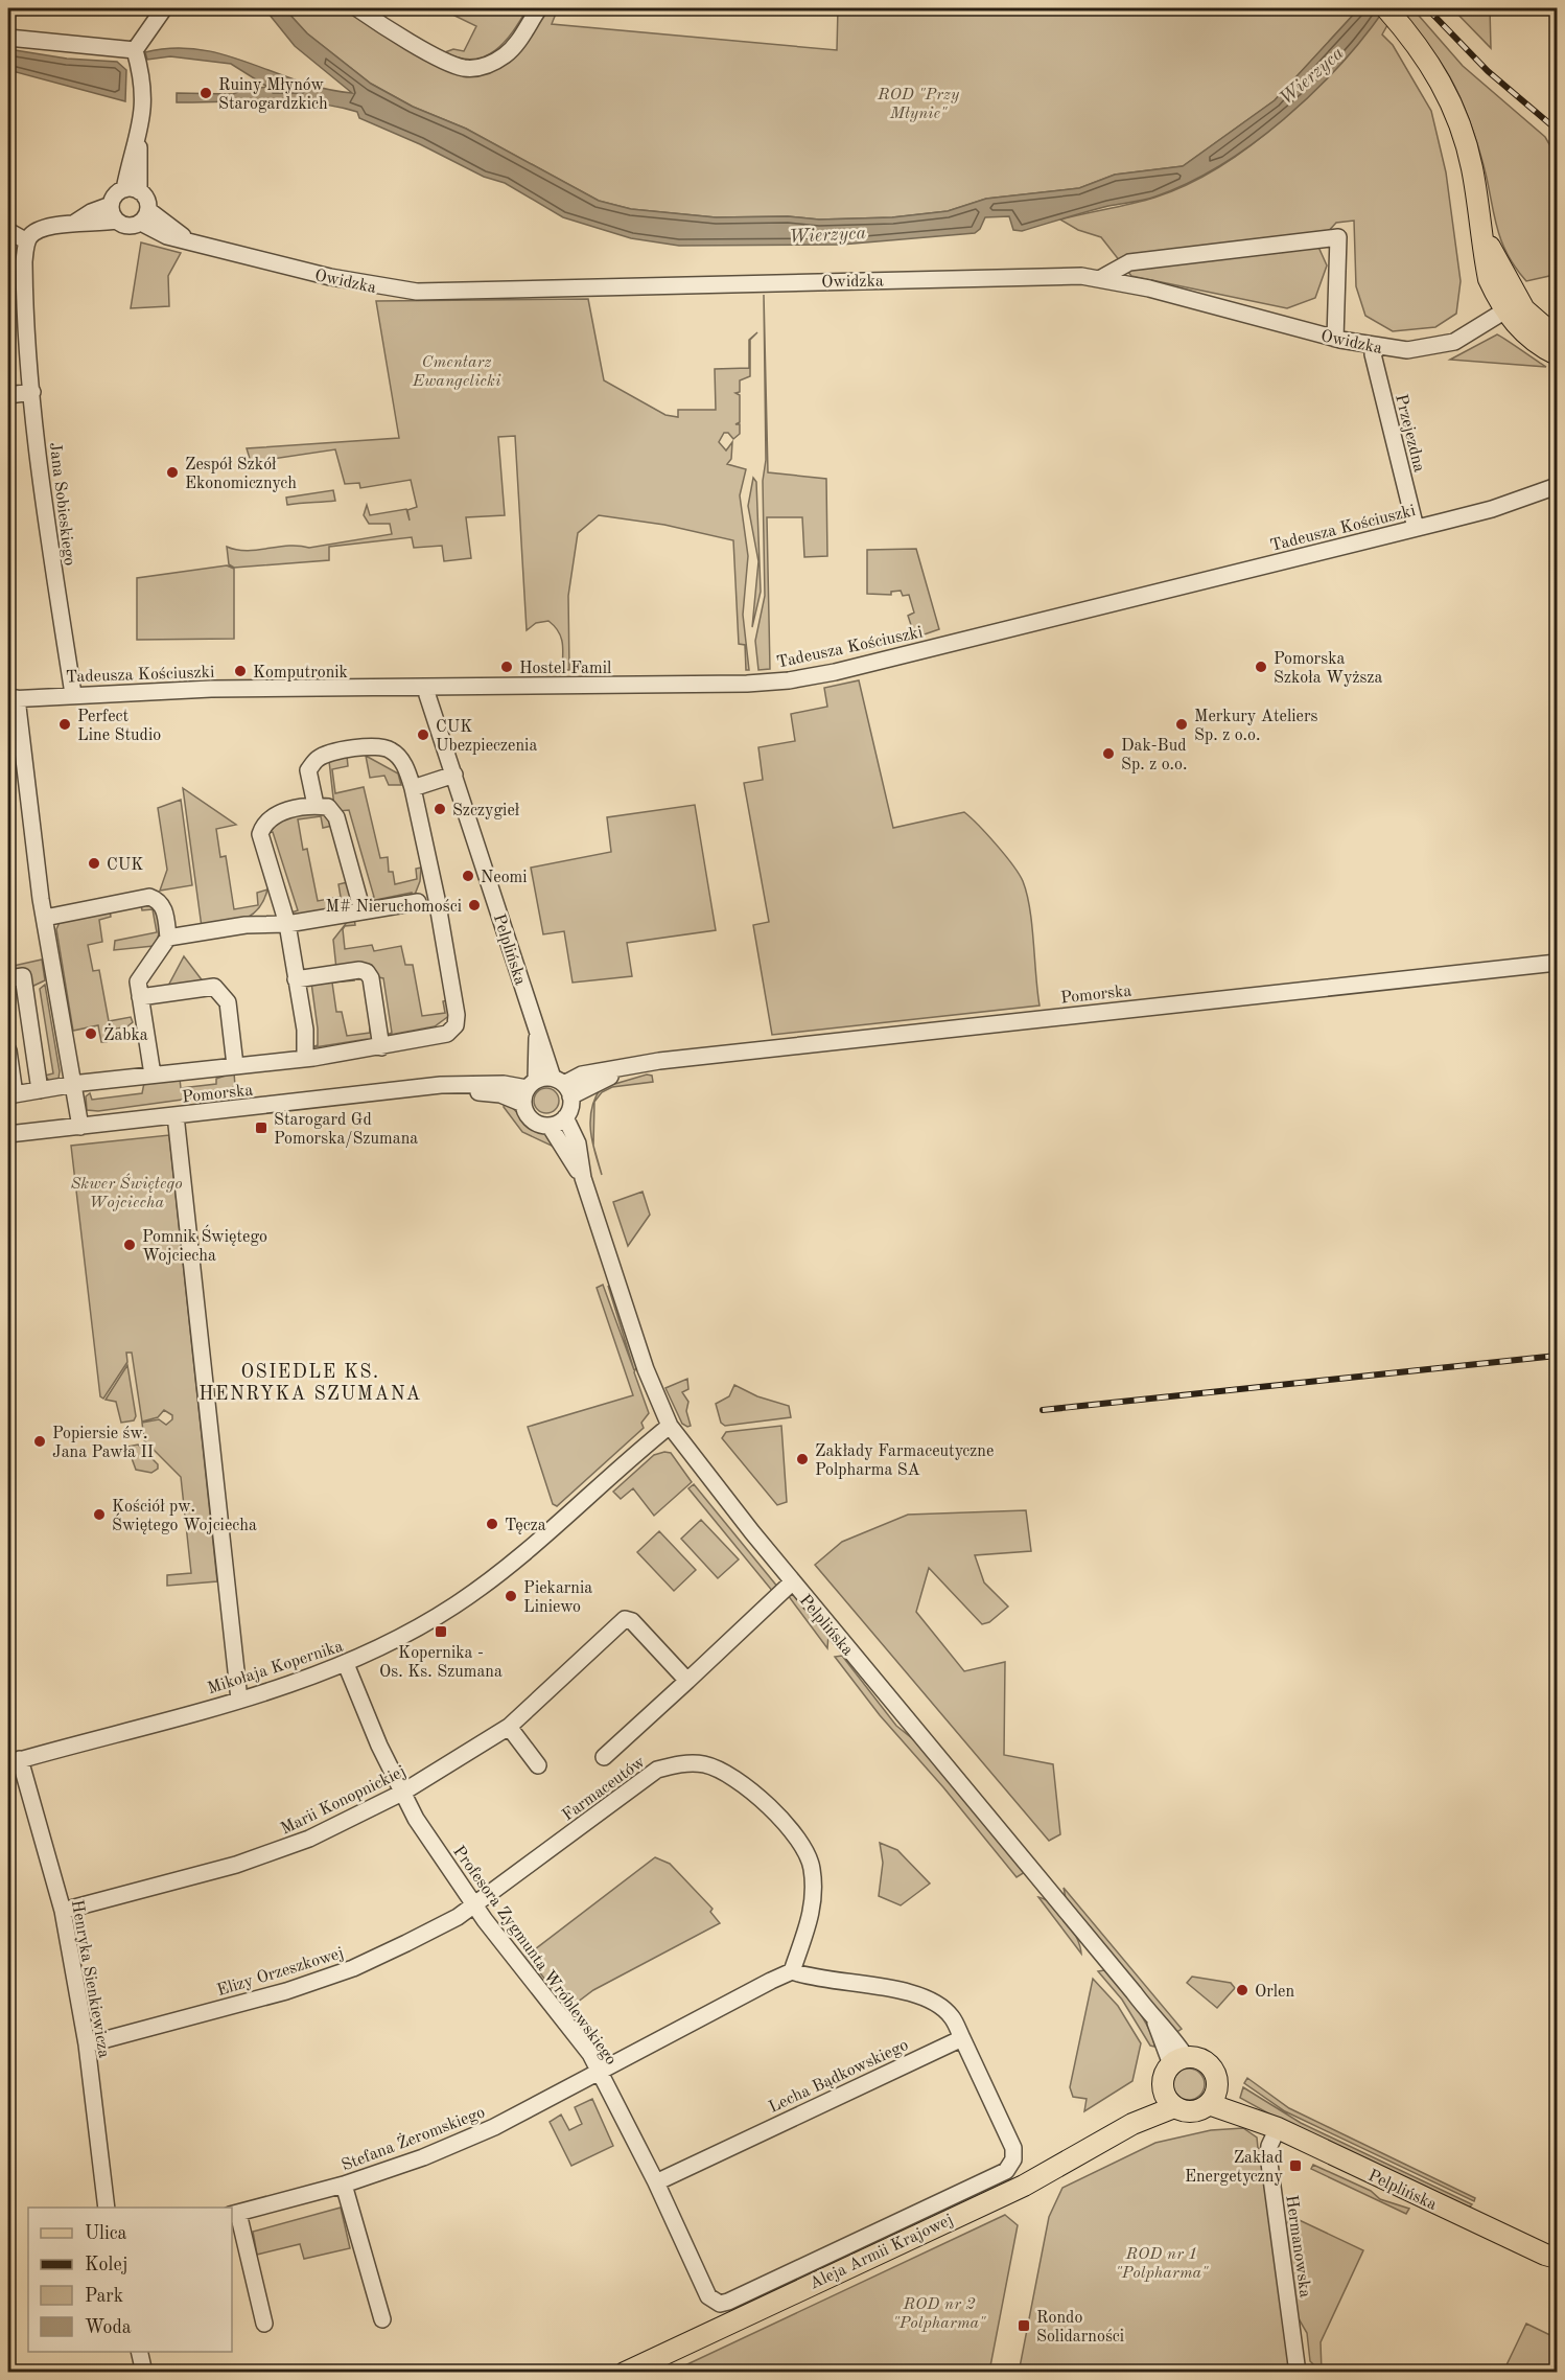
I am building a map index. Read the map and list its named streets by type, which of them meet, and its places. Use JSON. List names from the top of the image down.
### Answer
{
  "streets": {
    "main road": ["Pelplińska", "Aleja Armii Krajowej"],
    "street": [
      "Owidzka",
      "Przejezdna",
      "Jana Sobieskiego",
      "Tadeusza Kościuszki",
      "Pomorska",
      "Mikołaja Kopernika",
      "Farmaceutów",
      "Marii Konopnickiej",
      "Profesora Zygmunta Wróblewskiego",
      "Elizy Orzeszkowej",
      "Henryka Sienkiewicza",
      "Lecha Bądkowskiego",
      "Stefana Żeromskiego",
      "Hermanowska"
    ]
  },
  "crossings": [
    ["Owidzka", "Przejezdna"],
    ["Przejezdna", "Tadeusza Kościuszki"],
    ["Jana Sobieskiego", "Tadeusza Kościuszki"],
    ["Tadeusza Kościuszki", "Pelplińska"],
    ["Tadeusza Kościuszki", "Pomorska"],
    ["Pelplińska", "Pomorska"],
    ["Pelplińska", "Mikołaja Kopernika"],
    ["Pelplińska", "Hermanowska"],
    ["Pelplińska", "Aleja Armii Krajowej"],
    ["Mikołaja Kopernika", "Profesora Zygmunta Wróblewskiego"],
    ["Mikołaja Kopernika", "Henryka Sienkiewicza"],
    ["Farmaceutów", "Profesora Zygmunta Wróblewskiego"],
    ["Farmaceutów", "Elizy Orzeszkowej"],
    ["Marii Konopnickiej", "Profesora Zygmunta Wróblewskiego"],
    ["Marii Konopnickiej", "Henryka Sienkiewicza"],
    ["Profesora Zygmunta Wróblewskiego", "Elizy Orzeszkowej"],
    ["Profesora Zygmunta Wróblewskiego", "Lecha Bądkowskiego"],
    ["Profesora Zygmunta Wróblewskiego", "Stefana Żeromskiego"],
    ["Profesora Zygmunta Wróblewskiego", "Aleja Armii Krajowej"],
    ["Elizy Orzeszkowej", "Henryka Sienkiewicza"],
    ["Lecha Bądkowskiego", "Aleja Armii Krajowej"]
  ],
  "districts": ["OSIEDLE KS. HENRYKA SZUMANA"],
  "water": ["Wierzyca"],
  "parks": [
    "ROD \"Przy Młynie\"",
    "Cmentarz Ewangelicki",
    "Skwer Świętego Wojciecha",
    "ROD nr 1 \"Polpharma\"",
    "ROD nr 2 \"Polpharma\""
  ],
  "places": {
    "other": [
      "Ruiny Młynów Starogardzkich",
      "Zespół Szkół Ekonomicznych",
      "Hostel Famil",
      "Pomorska Szkoła Wyższa",
      "Komputronik",
      "Perfect Line Studio",
      "Merkury Ateliers Sp. z o.o.",
      "CUK Ubezpieczenia",
      "Dak-Bud Sp. z o.o.",
      "Szczygieł",
      "CUK",
      "Neomi",
      "M# Nieruchomości",
      "Żabka",
      "Pomnik Świętego Wojciecha",
      "Popiersie św. Jana Pawła II",
      "Zakłady Farmaceutyczne Polpharma SA",
      "Kościół pw. Świętego Wojciecha",
      "Tęcza",
      "Piekarnia Liniewo",
      "Orlen"
    ],
    "transit": [
      "Starogard Gd Pomorska/Szumana",
      "Kopernika - Os. Ks. Szumana",
      "Zakład Energetyczny",
      "Rondo Solidarności"
    ]
  },
  "legend": [
    "Ulica",
    "Kolej",
    "Park",
    "Woda"
  ]
}
